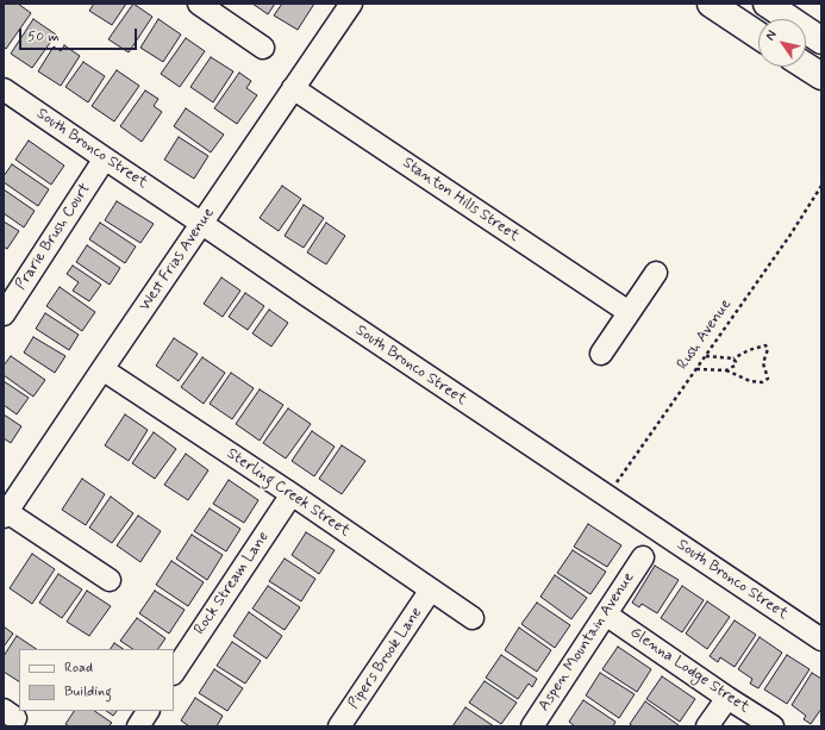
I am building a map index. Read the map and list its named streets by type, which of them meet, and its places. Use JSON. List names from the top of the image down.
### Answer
{
  "streets": {
    "street": [
      "South Bronco Street",
      "Stanton Hills Street",
      "Prarie Brush Court",
      "West Frias Avenue",
      "Sterling Creek Street",
      "Rock Stream Lane",
      "Aspen Mountain Avenue",
      "Pipers Brook Lane",
      "Glenna Lodge Street"
    ],
    "path": ["Rush Avenue"]
  },
  "crossings": [
    ["South Bronco Street", "Prarie Brush Court"],
    ["South Bronco Street", "West Frias Avenue"],
    ["South Bronco Street", "Rush Avenue"],
    ["Stanton Hills Street", "West Frias Avenue"],
    ["West Frias Avenue", "Sterling Creek Street"],
    ["Sterling Creek Street", "Rock Stream Lane"],
    ["Sterling Creek Street", "Pipers Brook Lane"],
    ["Aspen Mountain Avenue", "Glenna Lodge Street"]
  ],
  "legend": ["Road", "Building"],
  "scale_bar": "50 m",
  "north": "top left"
}
